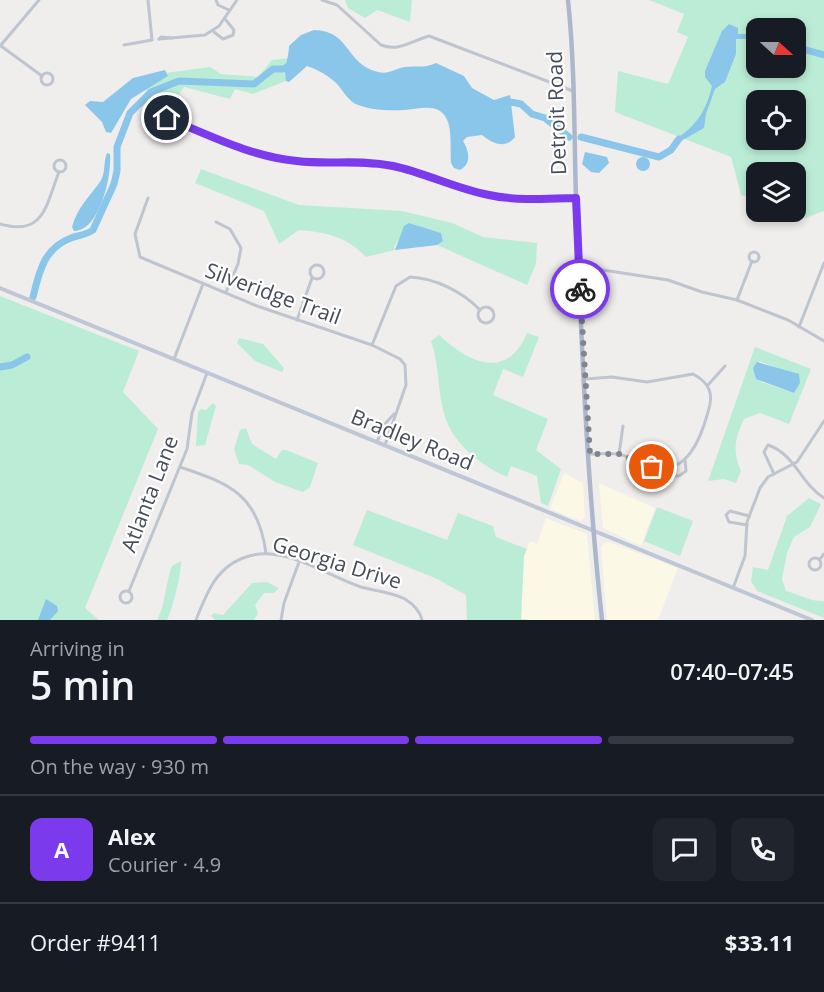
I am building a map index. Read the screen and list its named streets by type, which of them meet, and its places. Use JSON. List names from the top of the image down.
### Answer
{
  "streets": {
    "main road": ["Detroit Road"],
    "street": [
      "Silveridge Trail",
      "Bradley Road",
      "Atlanta Lane",
      "Georgia Drive"
    ]
  },
  "crossings": [
    ["Detroit Road", "Bradley Road"],
    ["Silveridge Trail", "Bradley Road"],
    ["Bradley Road", "Atlanta Lane"]
  ],
  "north": "right",
  "page": {
    "heading": ["5 min", "Arriving in", "07:40–07:45"],
    "panel": [
      "Alex",
      "Courier · 4.9",
      "Order #9411",
      "$33.11"
    ],
    "bar": "On the way · 930 m",
    "round": "A"
  }
}
